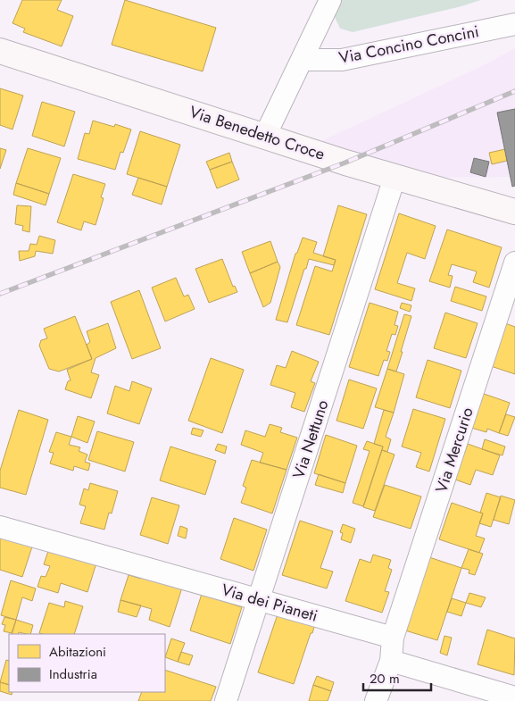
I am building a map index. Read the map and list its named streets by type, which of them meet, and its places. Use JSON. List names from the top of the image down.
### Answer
{
  "streets": {
    "main road": ["Via Benedetto Croce"],
    "street": [
      "Via Concino Concini",
      "Via Nettuno",
      "Via Mercurio",
      "Via dei Pianeti"
    ]
  },
  "crossings": [
    ["Via Benedetto Croce", "Via Nettuno"],
    ["Via Nettuno", "Via dei Pianeti"],
    ["Via Mercurio", "Via dei Pianeti"]
  ],
  "legend": ["Abitazioni", "Industria"],
  "scale_bar": "20 m"
}
